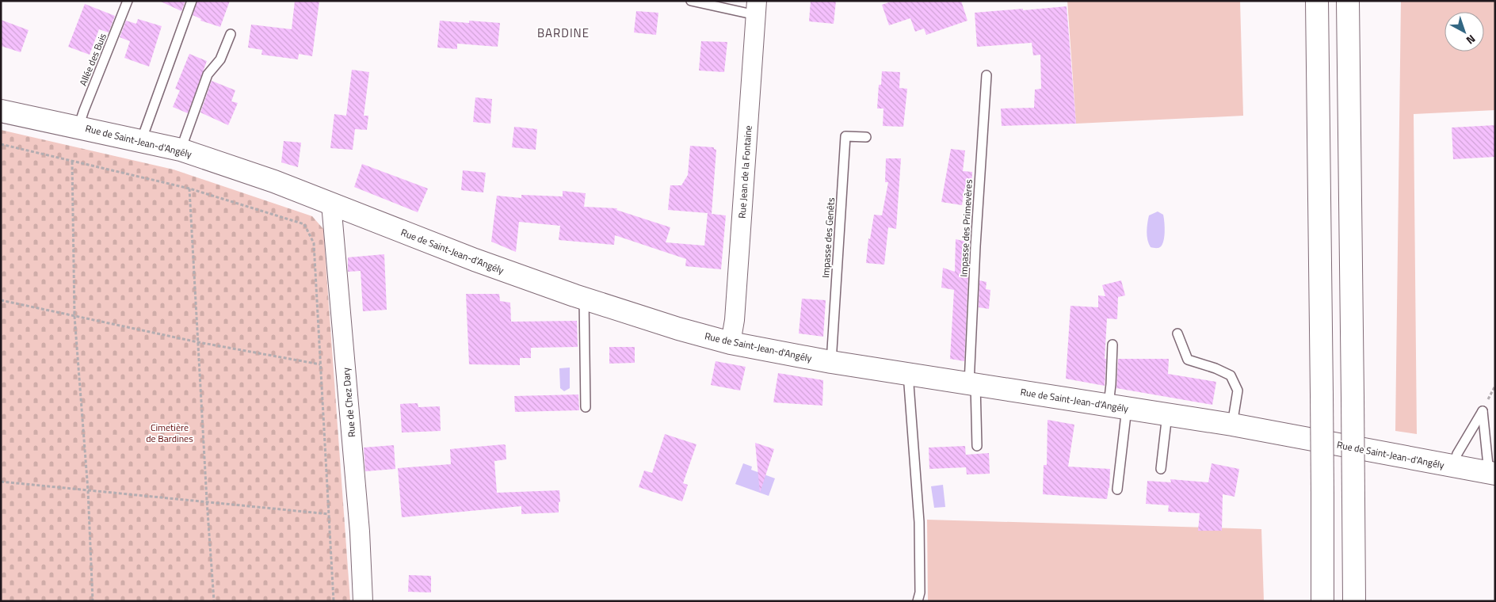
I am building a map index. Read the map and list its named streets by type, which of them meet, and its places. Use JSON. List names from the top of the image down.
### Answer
{
  "streets": {
    "main road": ["Rue de Saint-Jean-d'Angély"],
    "street": ["Rue Jean de la Fontaine", "Rue de Chez Dary"],
    "lane": ["Allée des Buis", "Impasse des Primevères", "Impasse des Genêts"]
  },
  "crossings": [
    ["Allée des Buis", "Rue de Saint-Jean-d'Angély"],
    ["Rue de Saint-Jean-d'Angély", "Rue Jean de la Fontaine"],
    ["Rue de Saint-Jean-d'Angély", "Impasse des Primevères"],
    ["Rue de Saint-Jean-d'Angély", "Impasse des Genêts"],
    ["Rue de Saint-Jean-d'Angély", "Rue de Chez Dary"]
  ],
  "districts": ["BARDINE"],
  "parks": ["Cimetière de Bardines"],
  "north": "bottom right"
}
